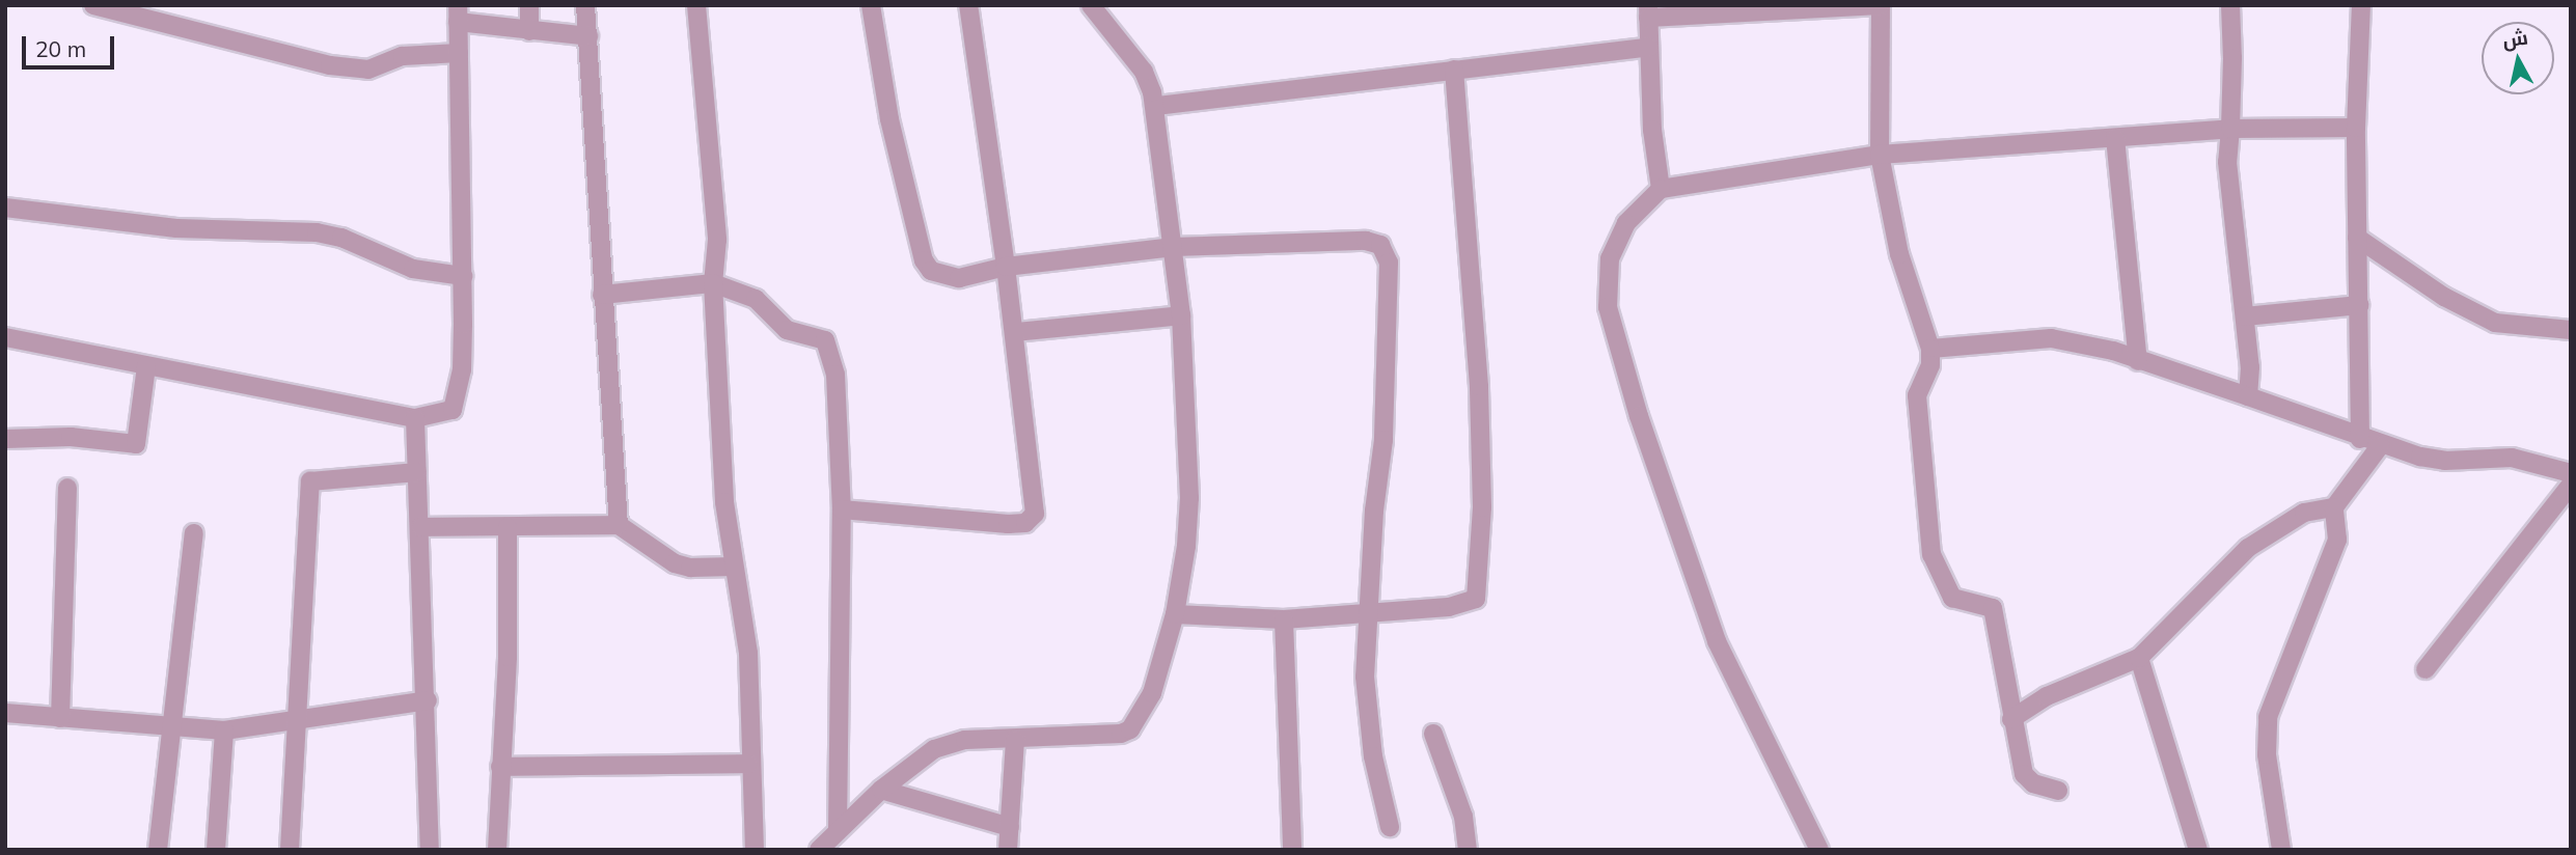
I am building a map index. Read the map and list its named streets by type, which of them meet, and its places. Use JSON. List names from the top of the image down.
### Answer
{
  "scale_bar": "20 m",
  "north": "top"
}
